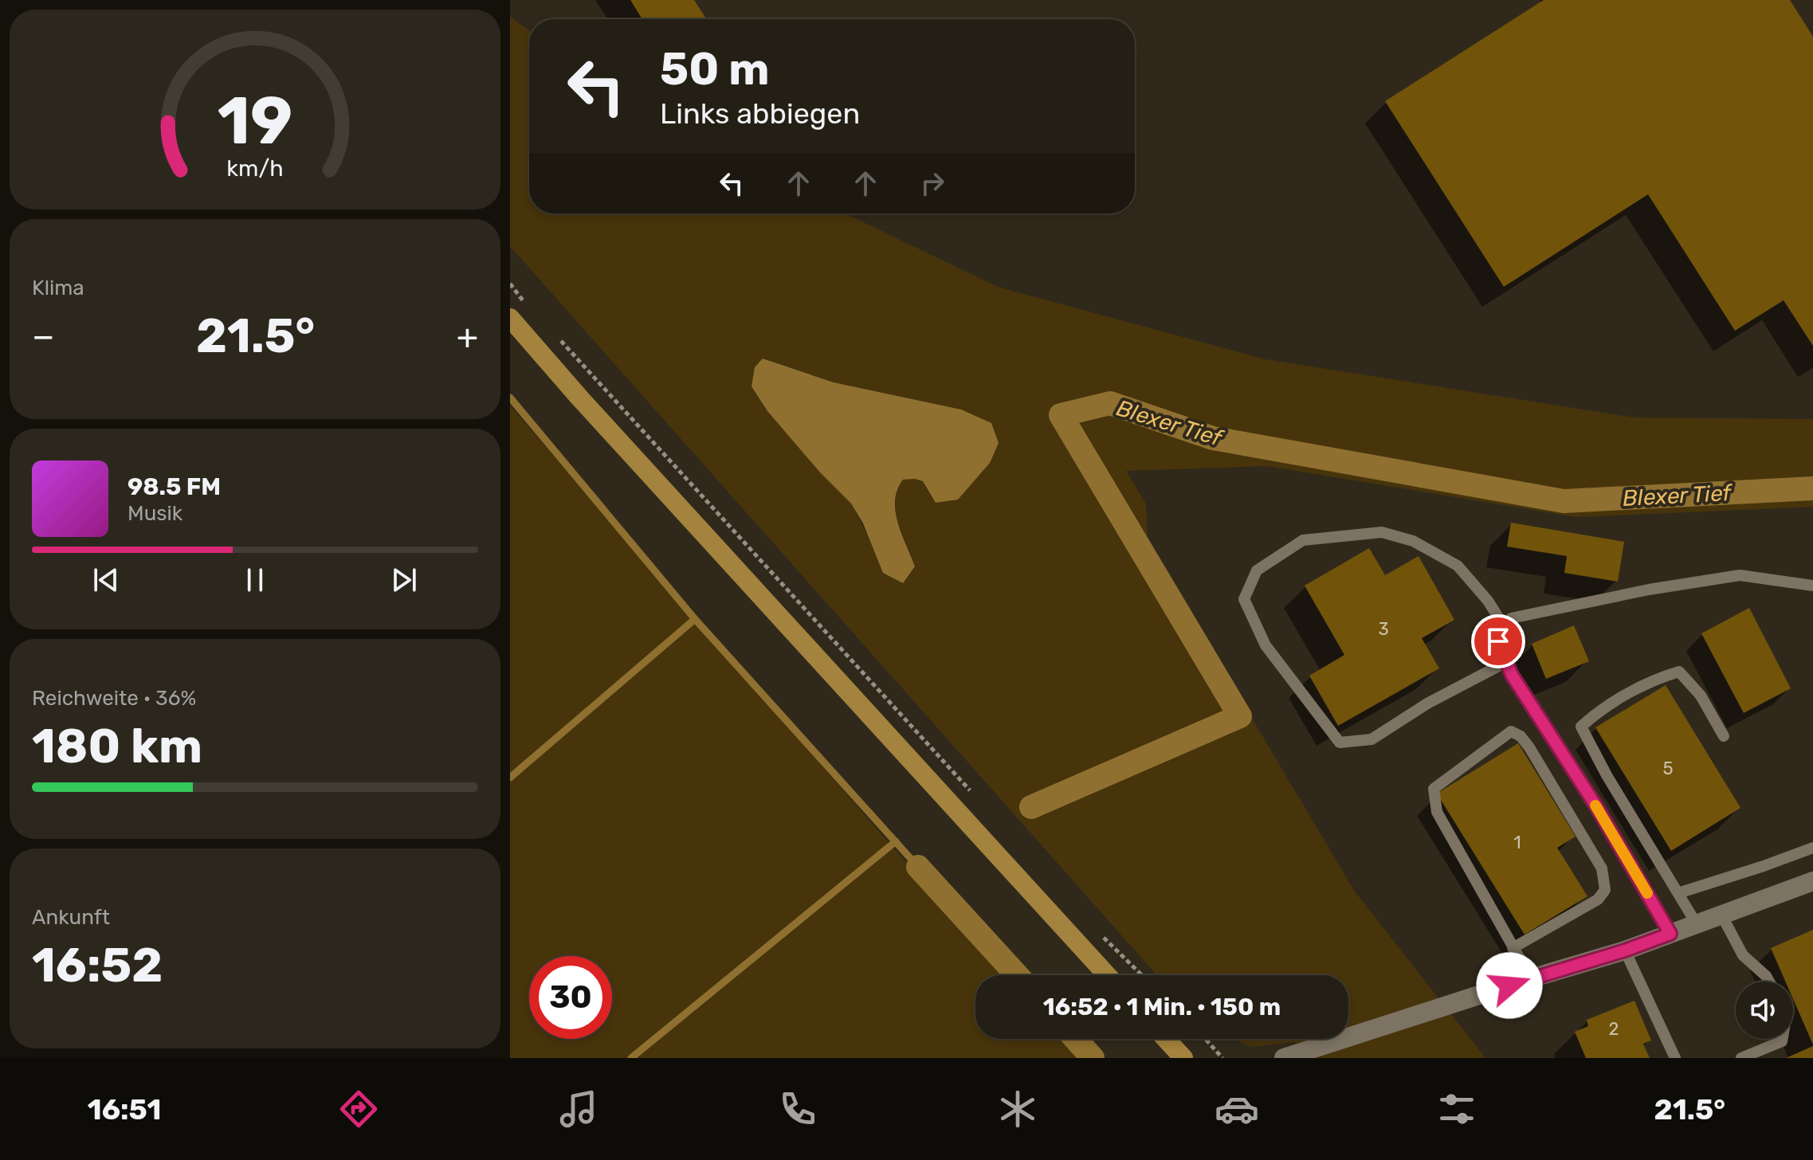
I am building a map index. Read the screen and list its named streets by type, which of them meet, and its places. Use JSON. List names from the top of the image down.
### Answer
{
  "water": ["Blexer Tief"],
  "house_numbers": [
    "3",
    "5",
    "1",
    "2"
  ],
  "page": {
    "turn": ["50 m", "Links abbiegen"],
    "tile": [
      "Klima",
      ["Reichweite · 36%", "180 km"],
      ["Ankunft", "16:52"]
    ],
    "heat": ["−", "21.5°", "+"],
    "song": ["98.5 FM", "Musik"],
    "limit": "30",
    "trip": "16:52 · 1 Min. · 150 m",
    "tabs": ["16:51", "21.5°"],
    "gauge": ["19", "km/h"]
  }
}
